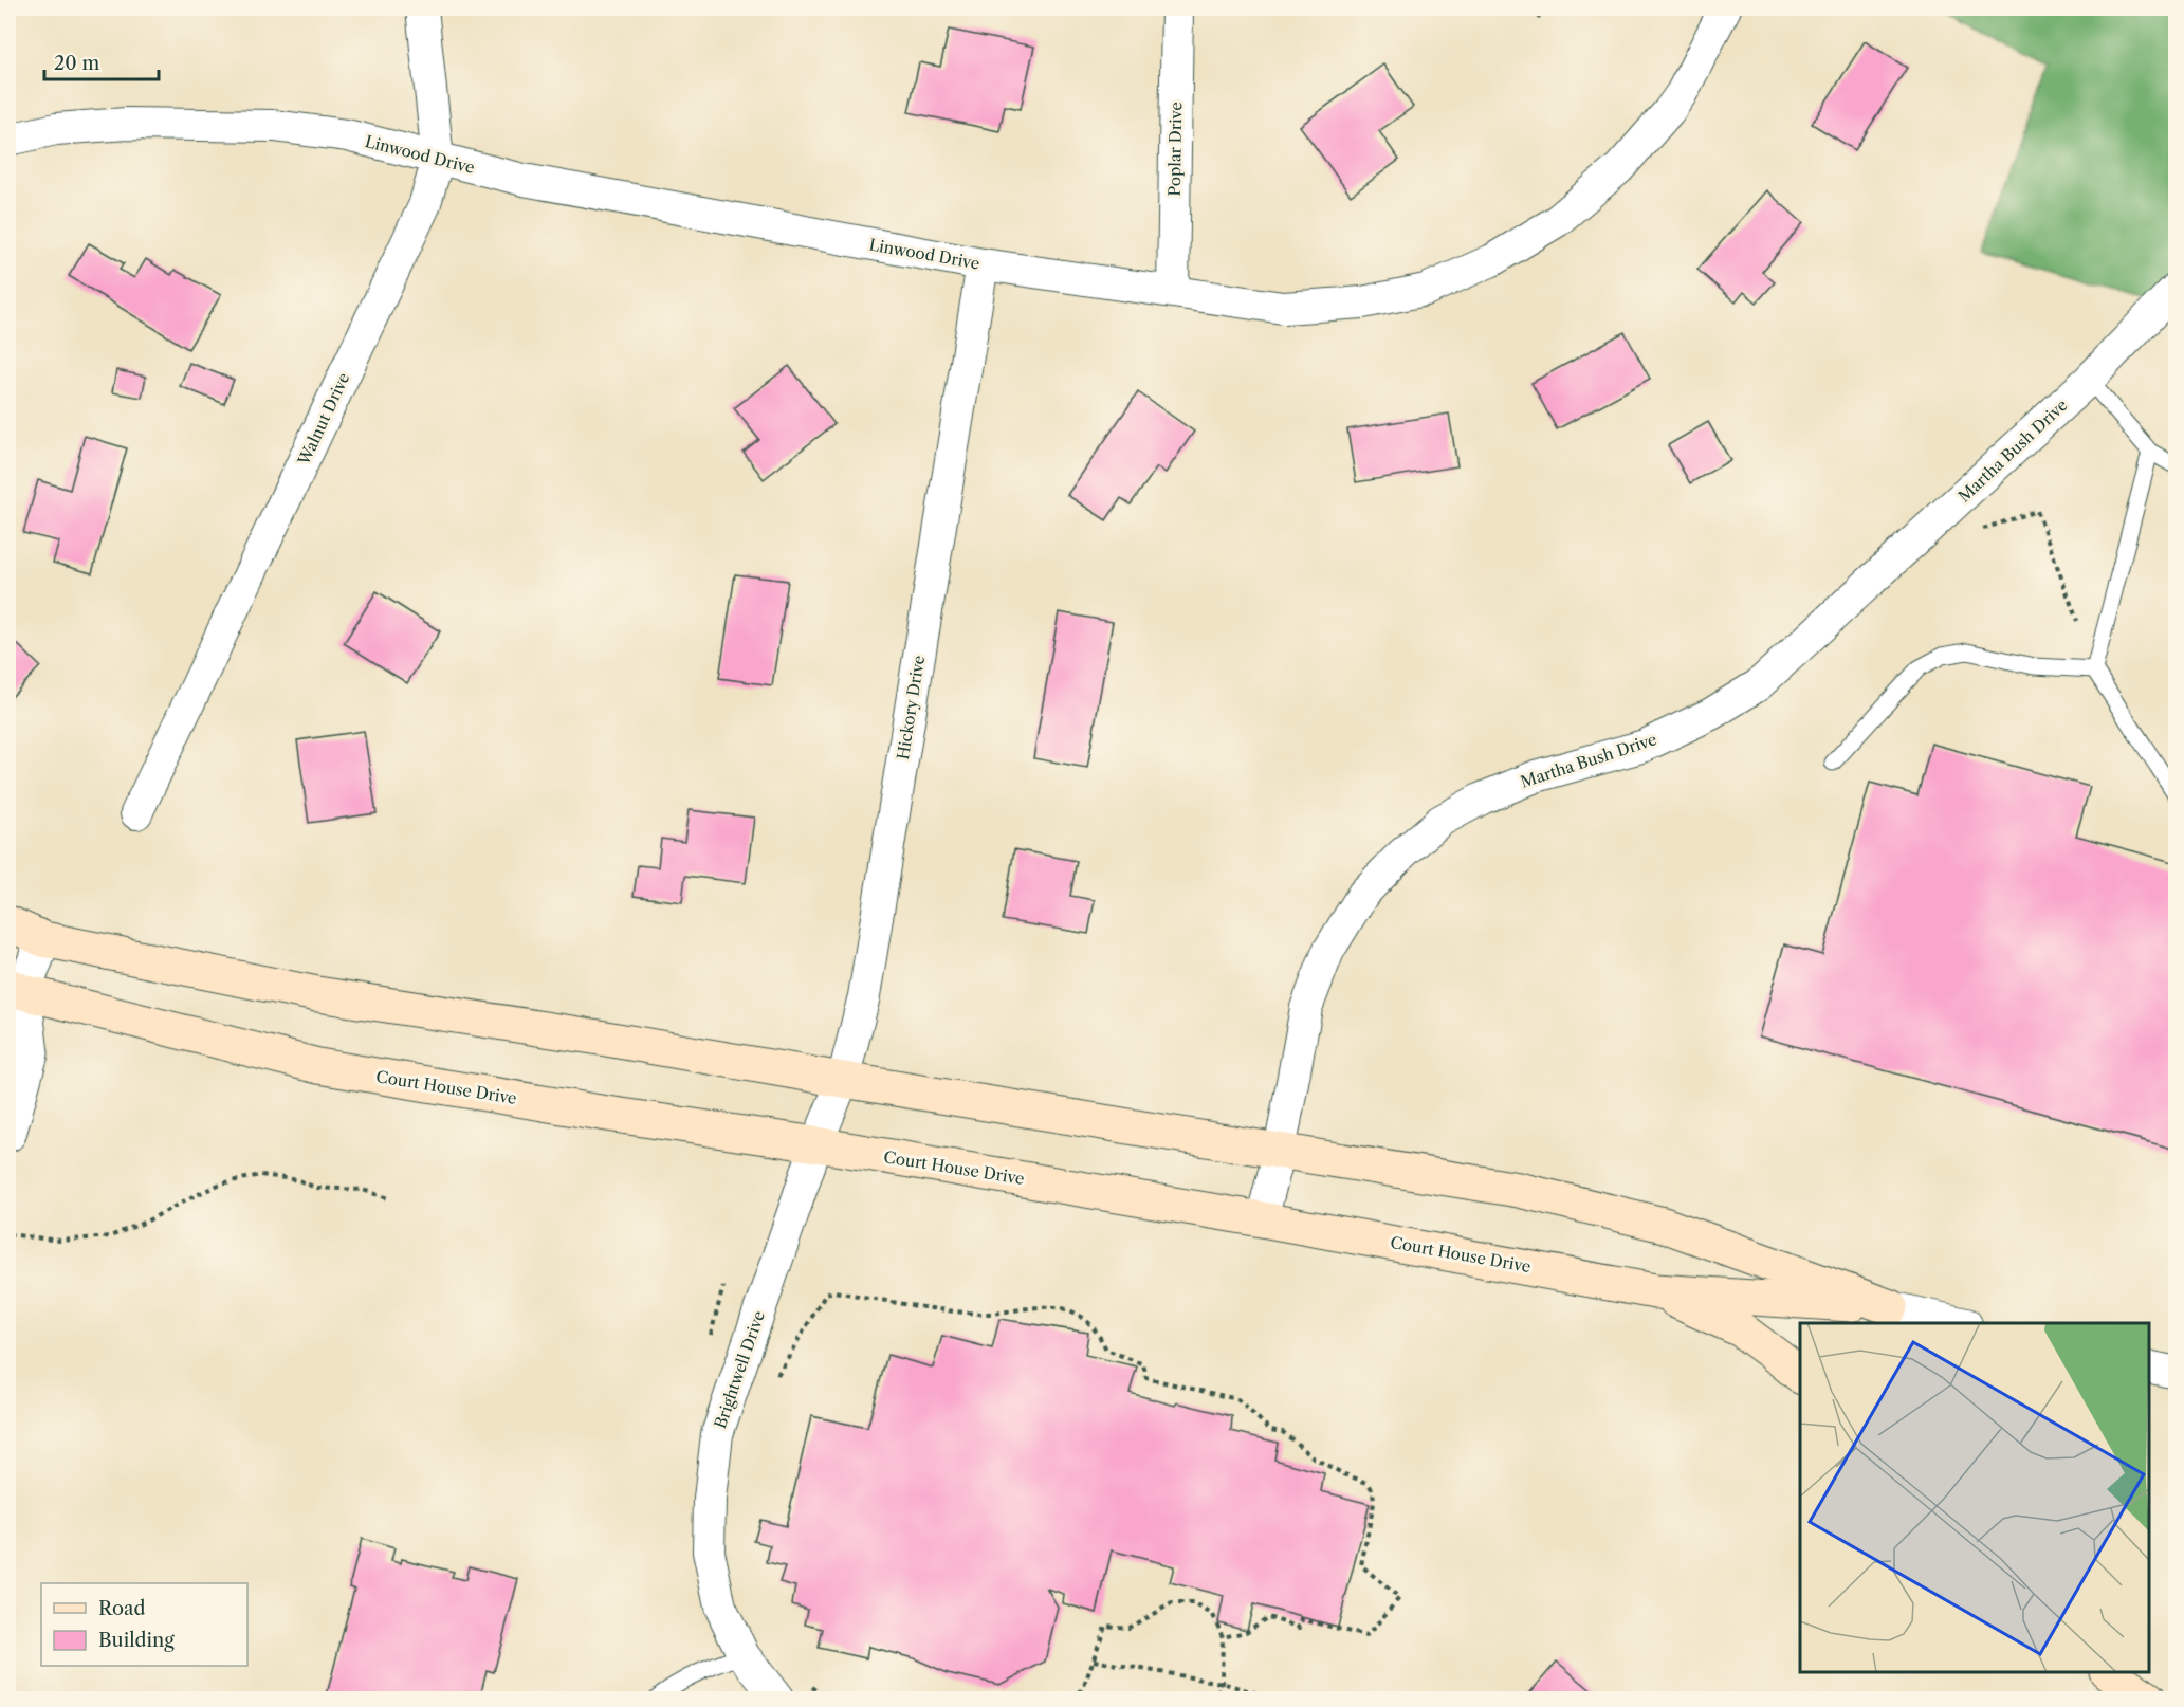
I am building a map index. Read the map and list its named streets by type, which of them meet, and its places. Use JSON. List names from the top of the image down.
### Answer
{
  "streets": {
    "main road": ["Court House Drive"],
    "street": [
      "Poplar Drive",
      "Linwood Drive",
      "Walnut Drive",
      "Martha Bush Drive",
      "Hickory Drive",
      "Brightwell Drive"
    ]
  },
  "crossings": [
    ["Poplar Drive", "Linwood Drive"],
    ["Linwood Drive", "Walnut Drive"],
    ["Linwood Drive", "Hickory Drive"],
    ["Martha Bush Drive", "Court House Drive"],
    ["Hickory Drive", "Court House Drive"],
    ["Hickory Drive", "Brightwell Drive"],
    ["Court House Drive", "Brightwell Drive"]
  ],
  "legend": ["Road", "Building"],
  "scale_bar": "20 m"
}
